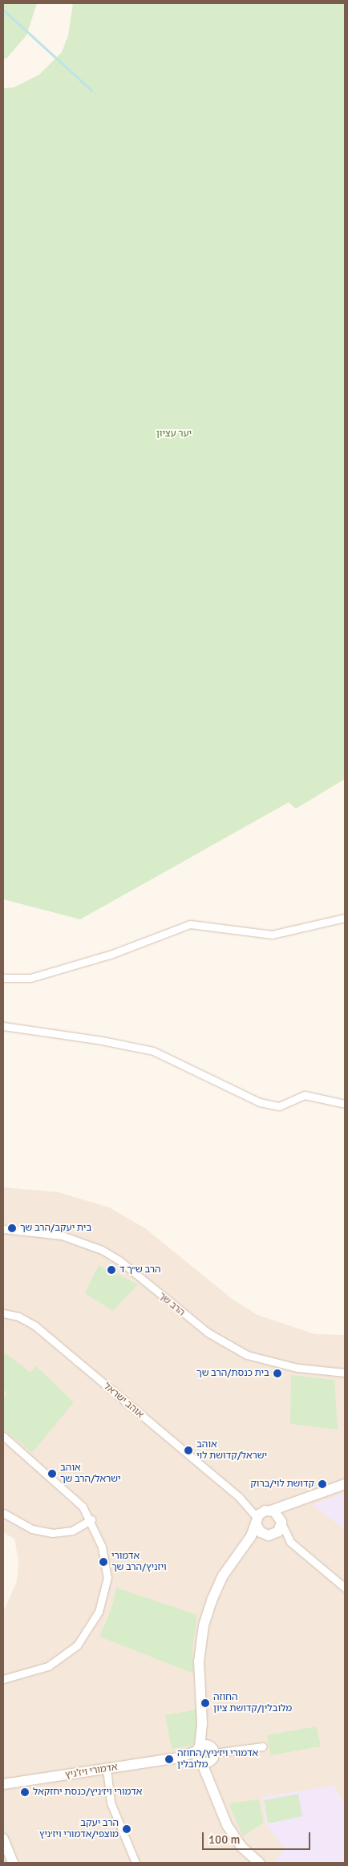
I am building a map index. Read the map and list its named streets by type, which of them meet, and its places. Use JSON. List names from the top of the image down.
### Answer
{
  "streets": {
    "street": ["הרב שך", "אוהב ישראל", "אדמורי ויז'ניץ"]
  },
  "parks": ["יער עציון"],
  "places": [
    "בית יעקב/הרב שך",
    "הרב ש״ך ד",
    "בית כנסת/הרב שך",
    "אוהב ישראל/קדושת לוי",
    "אוהב ישראל/הרב שך",
    "קדושת לוי/ברוק",
    "אדמורי ויזניץ/הרב שך",
    "החוזה מלובלין/קדושת ציון",
    "אדמורי ויז׳ניץ/החוזה מלובלין",
    "אדמורי ויז׳ניץ/כנסת יחזקאל",
    "הרב יעקב מוצפי/אדמורי ויז׳ניץ"
  ],
  "scale_bar": "100 m"
}
